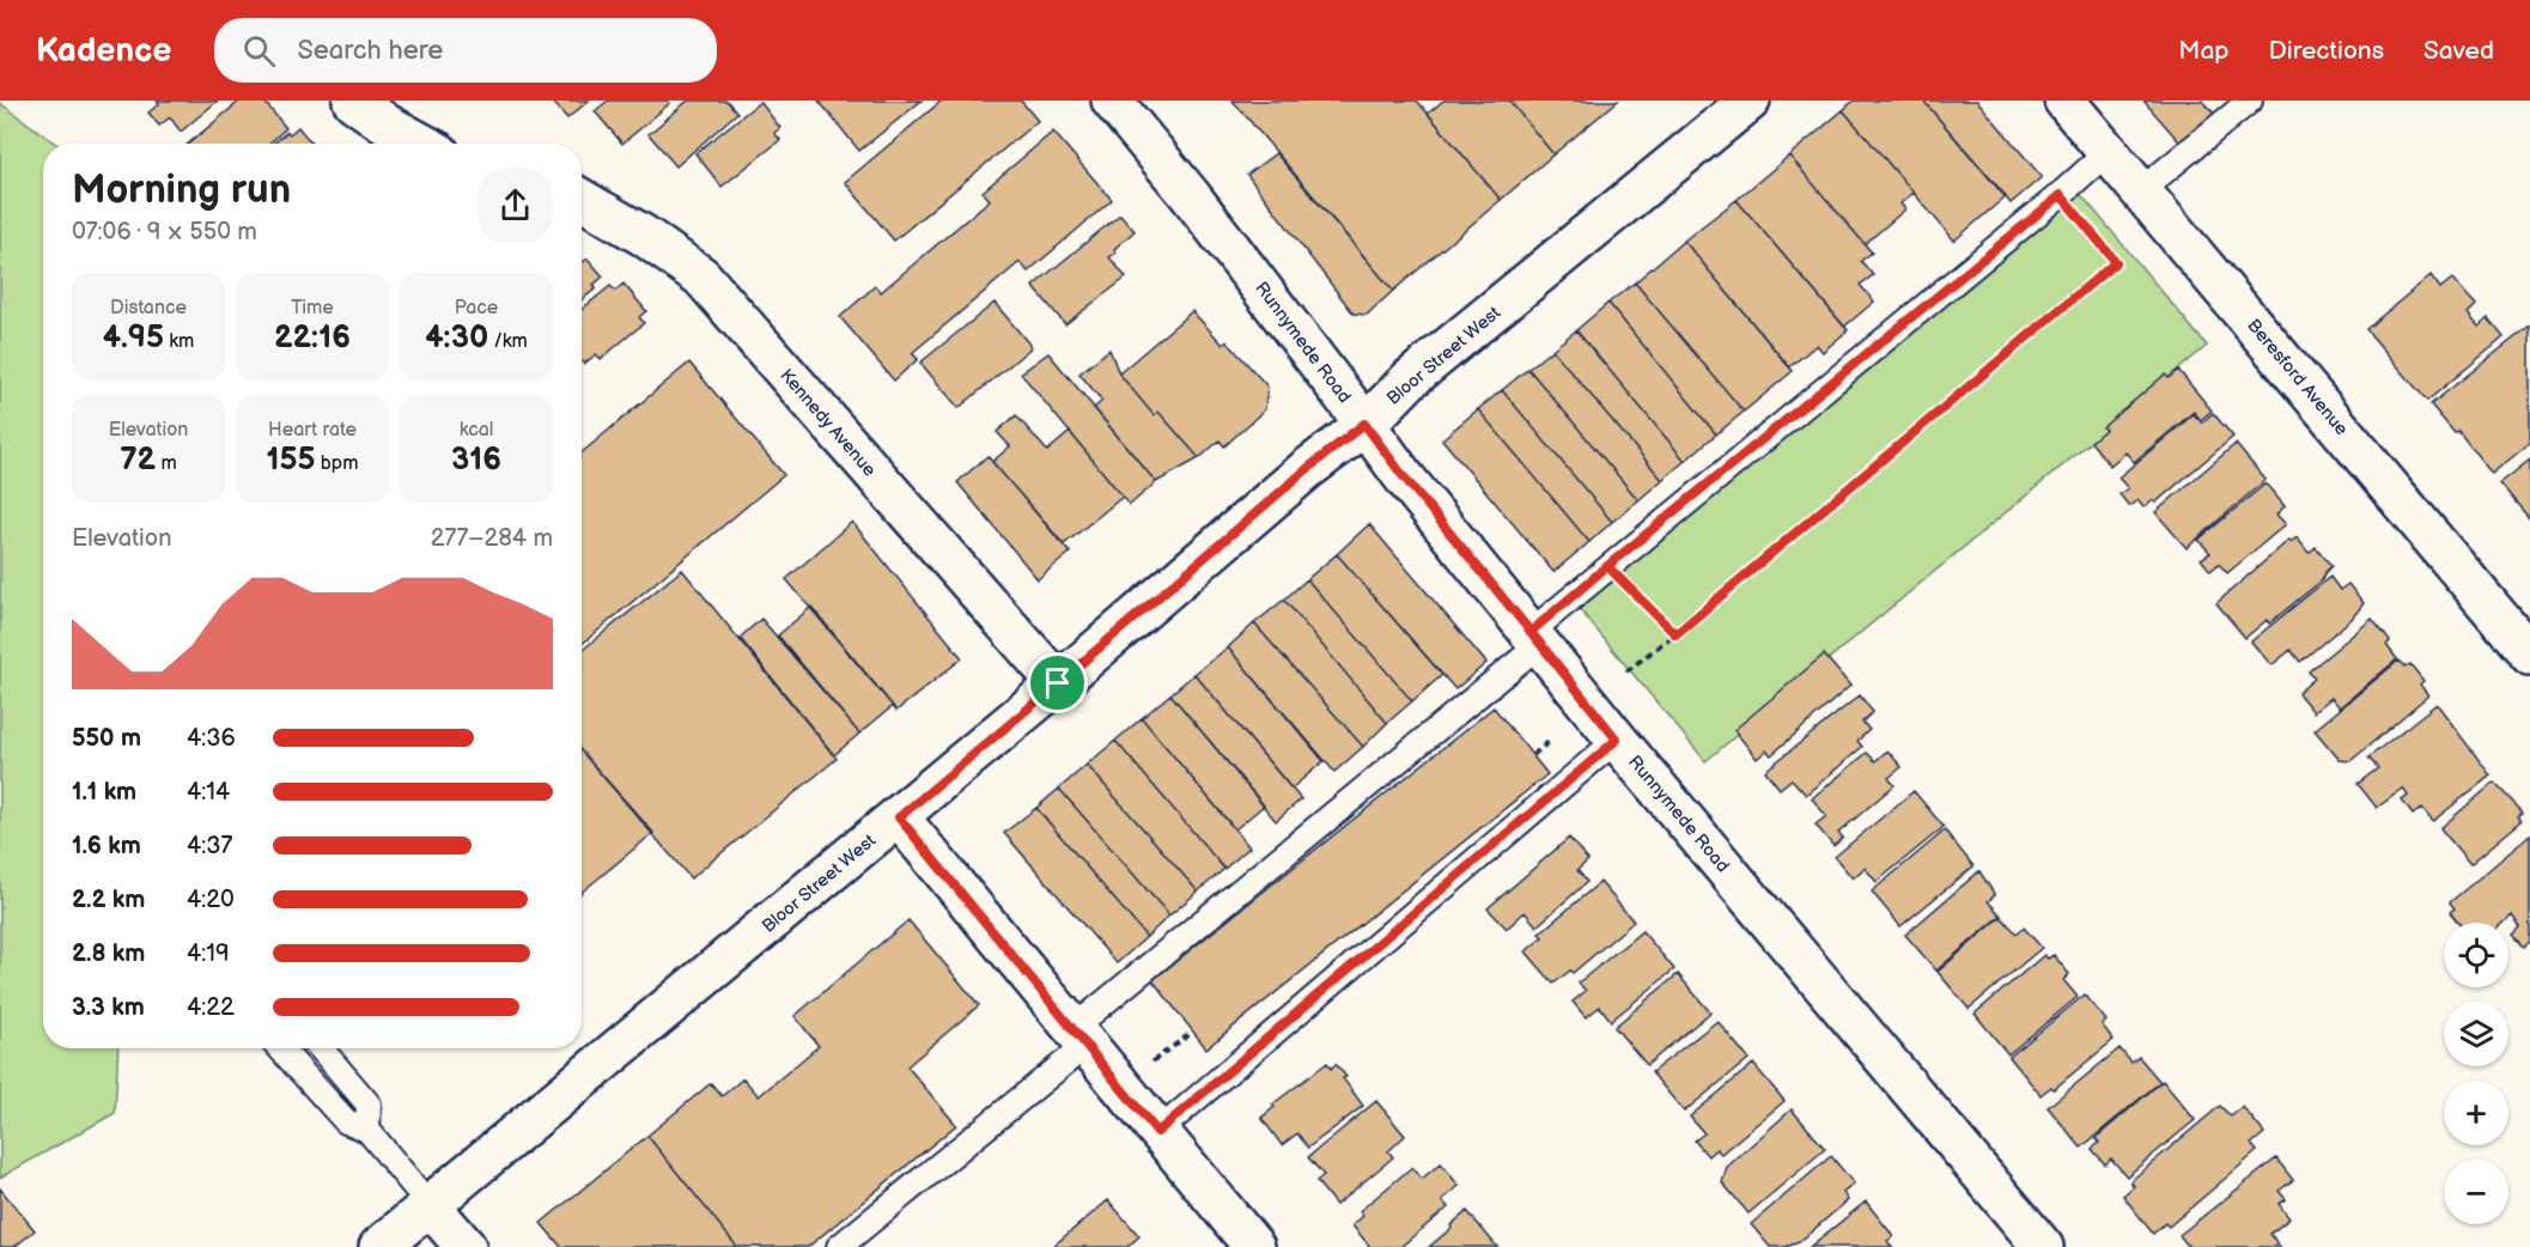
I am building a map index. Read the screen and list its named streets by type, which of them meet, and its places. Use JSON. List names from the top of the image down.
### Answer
{
  "streets": {
    "street": [
      "Runnymede Road",
      "Bloor Street West",
      "Beresford Avenue",
      "Kennedy Avenue"
    ]
  },
  "crossings": [
    ["Runnymede Road", "Bloor Street West"],
    ["Bloor Street West", "Kennedy Avenue"]
  ],
  "page": {
    "header": "Kadence",
    "search": "Search here",
    "nav": ["Map", "Directions", "Saved"],
    "heading": ["Morning run", "07:06 · 9 × 550 m"],
    "stats": [
      ["Distance", "4.95 km"],
      ["Time", "22:16"],
      ["Pace", "4:30 /km"],
      ["Elevation", "72 m"],
      ["Heart rate", "155 bpm"],
      ["kcal", "316"]
    ],
    "chart": ["Elevation", "277–284 m"],
    "list": [
      {
        "name": "550 m",
        "note": "4:36"
      },
      {
        "name": "1.1 km",
        "note": "4:14"
      },
      {
        "name": "1.6 km",
        "note": "4:37"
      },
      {
        "name": "2.2 km",
        "note": "4:20"
      },
      {
        "name": "2.8 km",
        "note": "4:19"
      },
      {
        "name": "3.3 km",
        "note": "4:22"
      }
    ],
    "map_buttons": ["+", "−"]
  }
}
